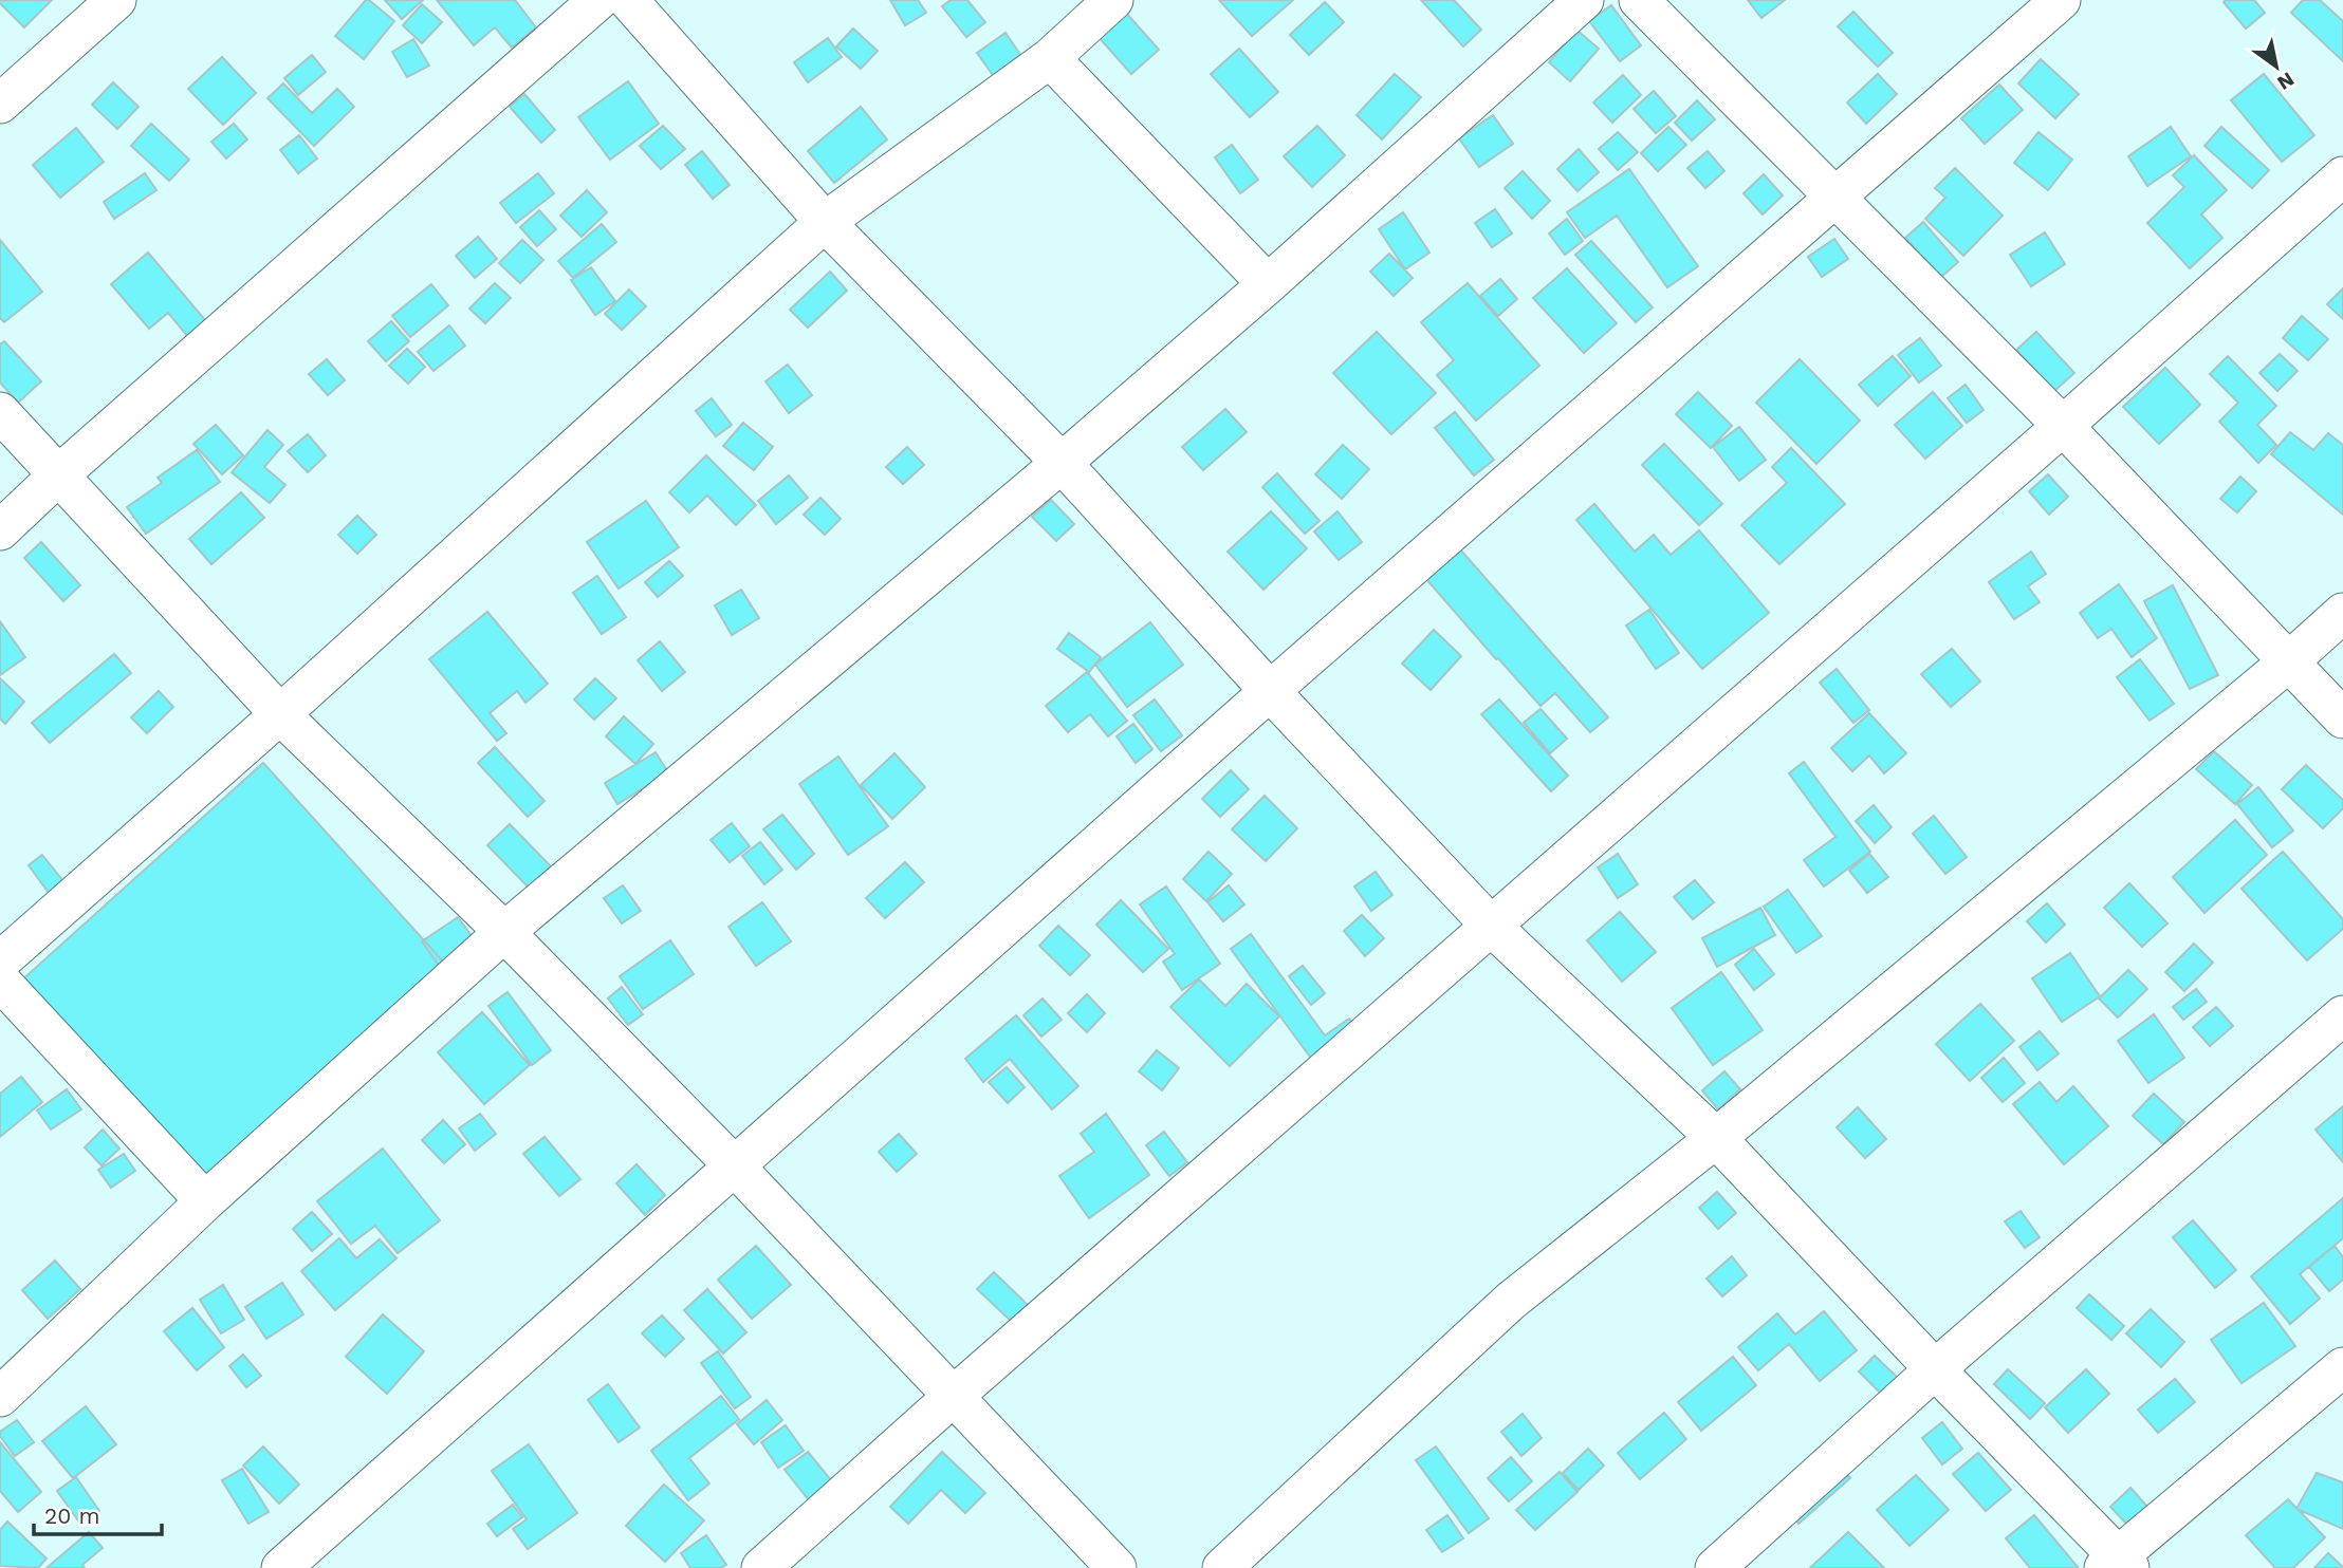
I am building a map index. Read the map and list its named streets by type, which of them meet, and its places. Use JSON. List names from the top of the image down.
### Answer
{
  "scale_bar": "20 m",
  "north": "bottom right"
}
